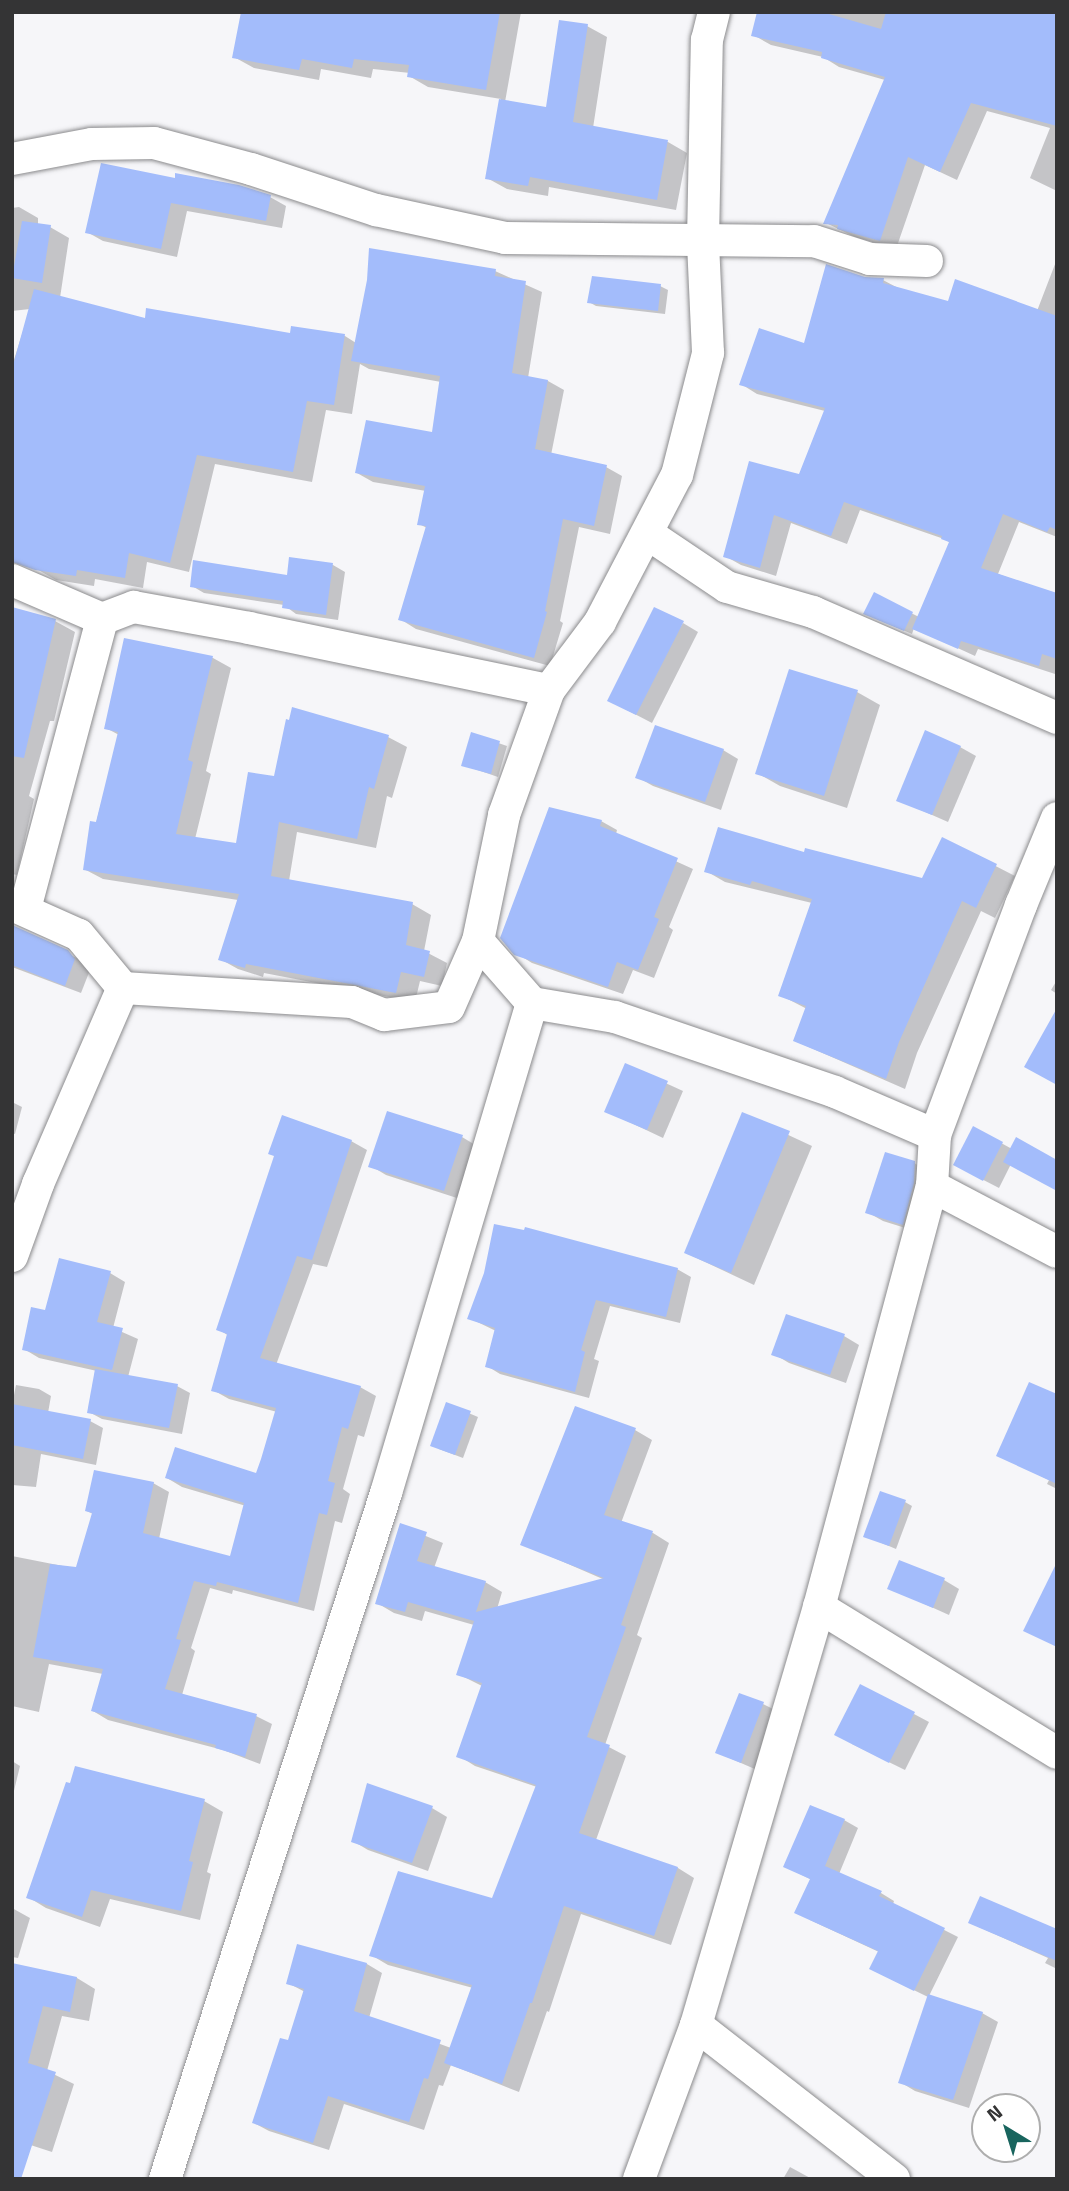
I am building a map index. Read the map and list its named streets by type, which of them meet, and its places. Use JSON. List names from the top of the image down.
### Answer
{
  "north": "top left"
}
